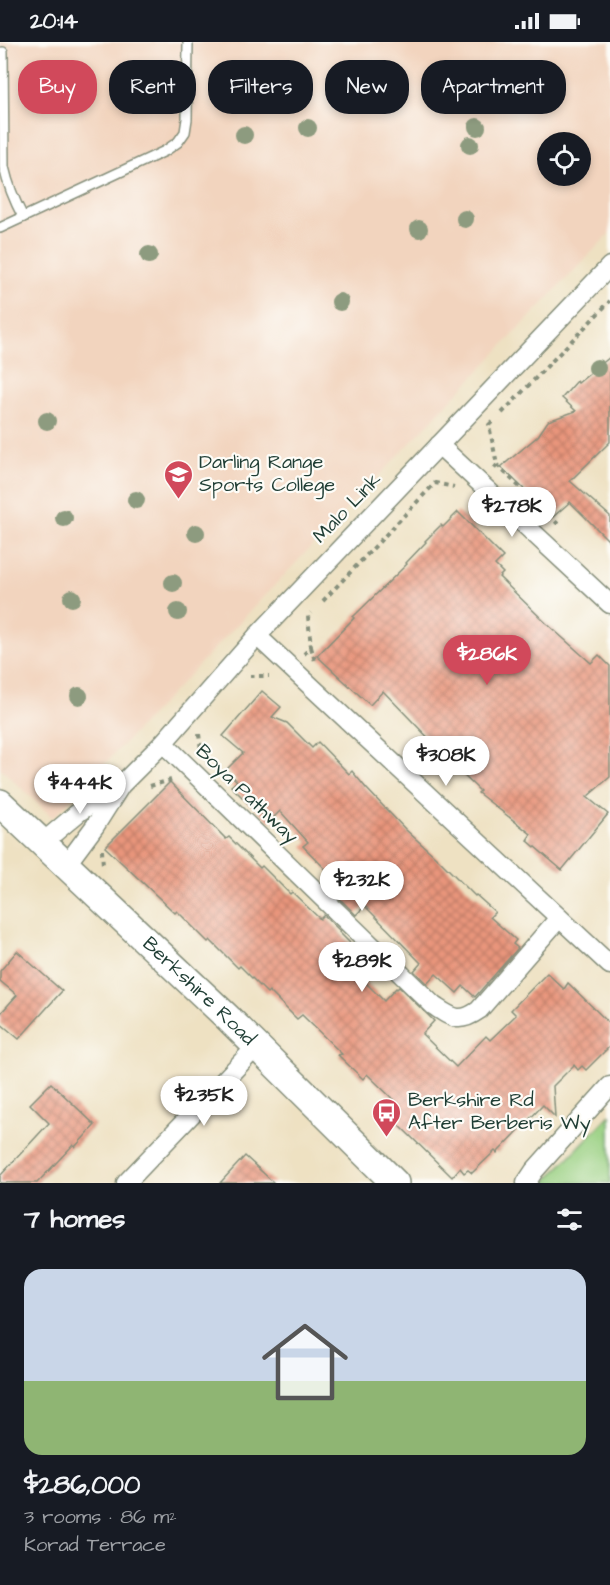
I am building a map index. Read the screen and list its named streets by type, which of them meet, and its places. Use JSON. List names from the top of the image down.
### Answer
{
  "streets": {
    "main road": ["Berkshire Road"],
    "street": ["Malo Link", "Boya Pathway"]
  },
  "crossings": [
    ["Malo Link", "Boya Pathway"],
    ["Malo Link", "Berkshire Road"]
  ],
  "places": {
    "school or university": ["Darling Range Sports College"],
    "bus stop": ["Berkshire Rd After Berberis Wy"]
  },
  "page": {
    "status": "20:14",
    "chip": [
      "Buy",
      "Rent",
      "Filters",
      "New",
      "Apartment"
    ],
    "price": [
      "$278K",
      "$286K",
      "$308K",
      "$444K",
      "$232K",
      "$289K",
      "$235K"
    ],
    "heading": "7 homes",
    "list": [
      {
        "name": "$286,000",
        "note": "3 rooms · 86 m² · Korad Terrace"
      }
    ]
  }
}
